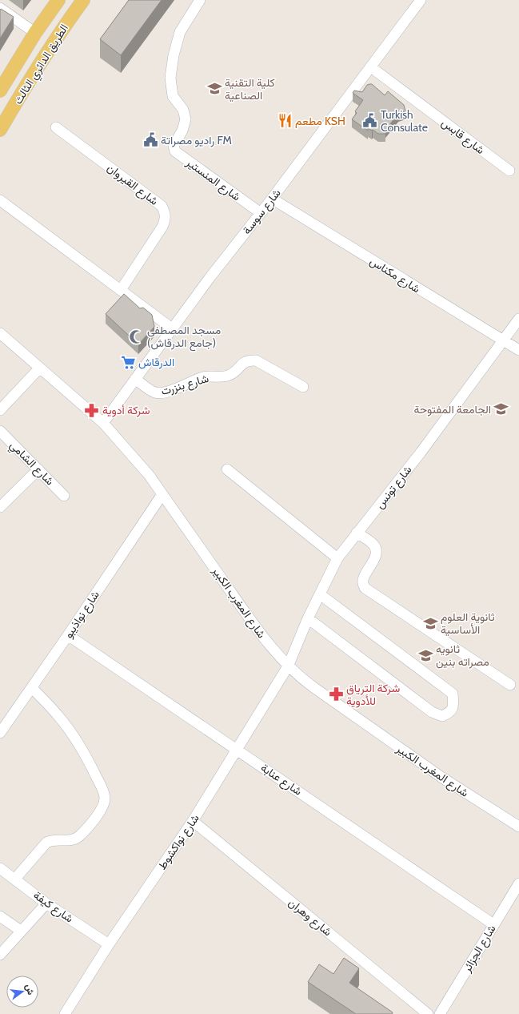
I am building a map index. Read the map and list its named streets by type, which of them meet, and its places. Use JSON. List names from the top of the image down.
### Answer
{
  "streets": {
    "main road": ["الطريق الدائري الثالث"],
    "street": [
      "شارع قابس",
      "شارع المنستير",
      "شارع القيروان",
      "شارع سوسة",
      "شارع مكناس",
      "شارع بنزرت",
      "شارع الشامي",
      "شارع تونس",
      "شارع المغرب الكبير",
      "شارع نواذيبو",
      "شارع عنابة",
      "شارع نواكشوط",
      "شارع كيفة",
      "شارع وهران",
      "شارع الجزائر"
    ]
  },
  "crossings": [
    ["شارع قابس", "شارع سوسة"],
    ["شارع المنستير", "شارع سوسة"],
    ["شارع سوسة", "شارع مكناس"],
    ["شارع سوسة", "شارع بنزرت"],
    ["شارع سوسة", "شارع المغرب الكبير"],
    ["شارع مكناس", "شارع تونس"],
    ["شارع تونس", "شارع المغرب الكبير"],
    ["شارع تونس", "شارع نواكشوط"],
    ["شارع المغرب الكبير", "شارع نواذيبو"],
    ["شارع المغرب الكبير", "شارع نواكشوط"],
    ["شارع نواذيبو", "شارع عنابة"],
    ["شارع عنابة", "شارع نواكشوط"],
    ["شارع عنابة", "شارع الجزائر"],
    ["شارع نواكشوط", "شارع كيفة"],
    ["شارع نواكشوط", "شارع وهران"]
  ],
  "places": {
    "school or university": [
      "كلية التقنية الصناعية",
      "الجامعة المفتوحة",
      "ثانوية العلوم الأساسية",
      "ثانويه مصراته بنين"
    ],
    "restaurant": ["مطعم KSH"],
    "public building": ["Turkish Consulate", "راديو مصراتة FM"],
    "mosque": ["مسجد المصطفى (جامع الدرقاش)"],
    "supermarket": ["الدرقاش"],
    "pharmacy": ["شركة أدوية", "شركة الترياق للأدوية"]
  },
  "north": "right"
}
